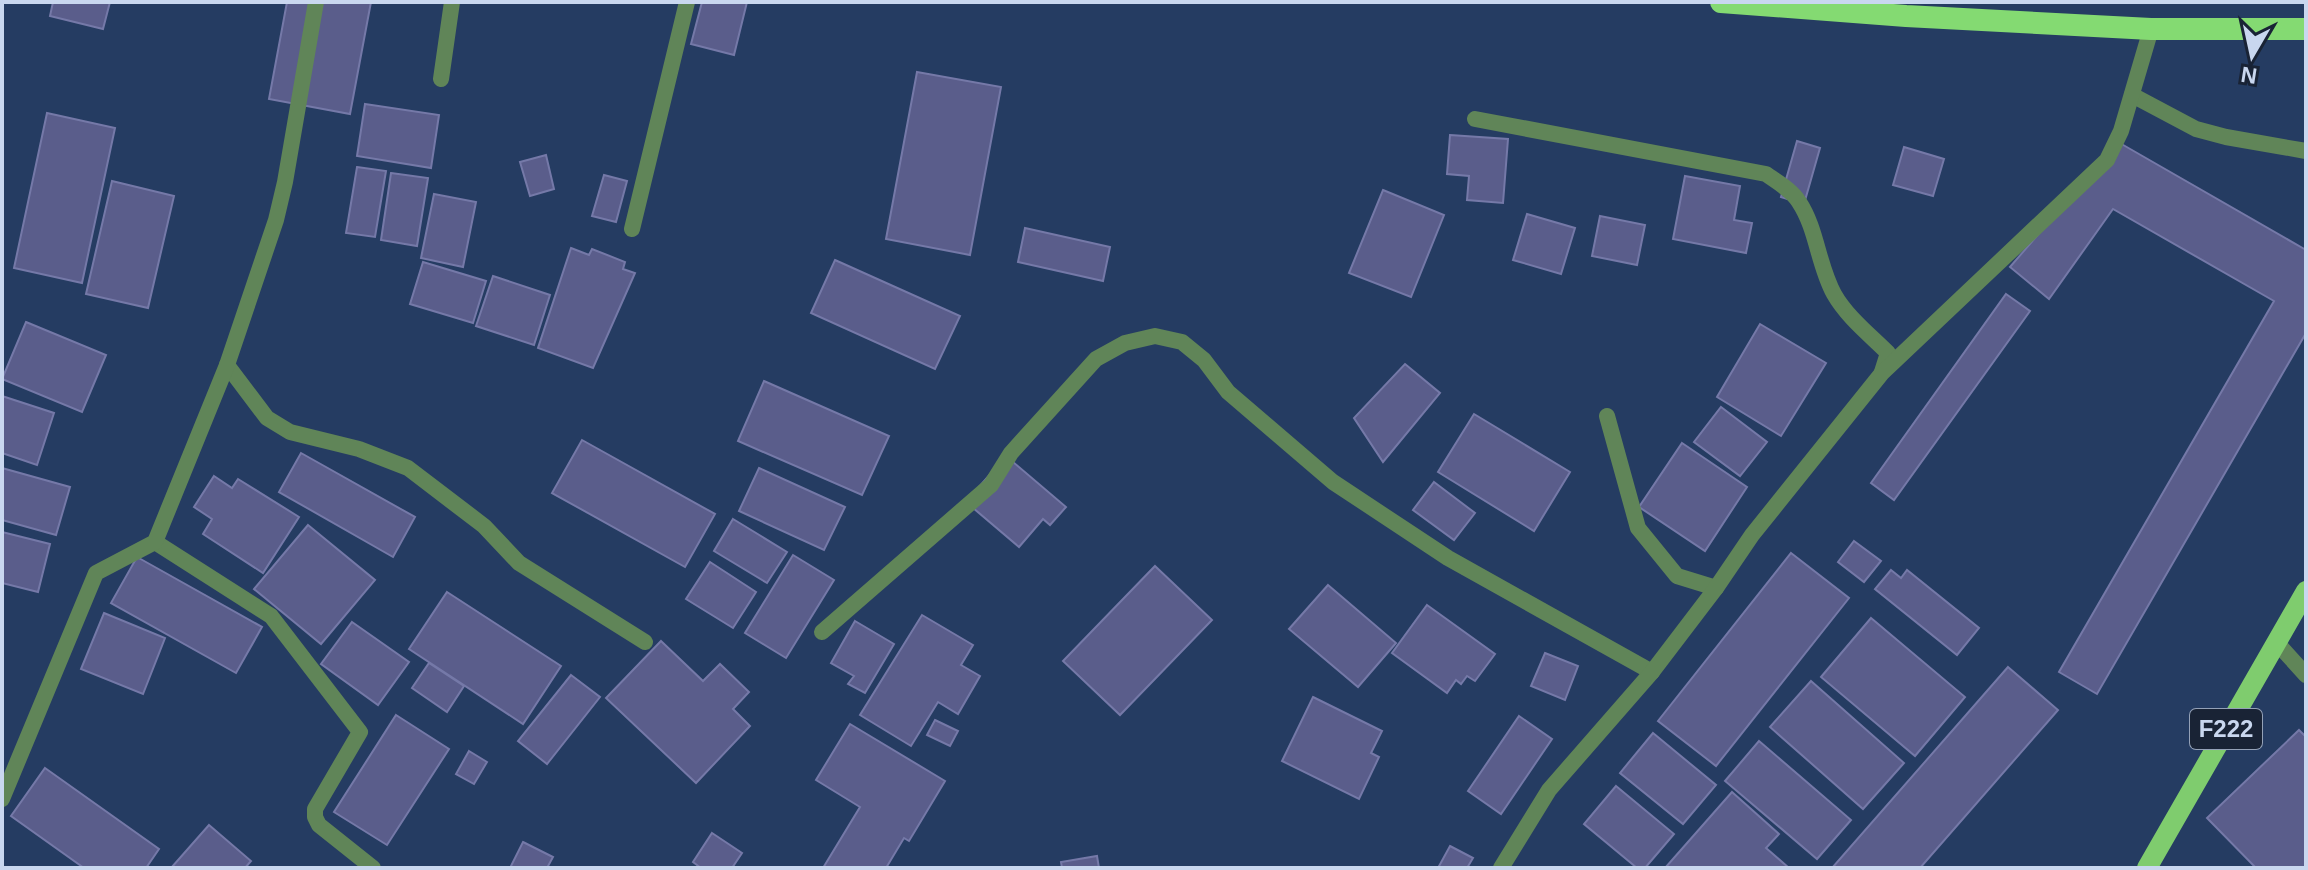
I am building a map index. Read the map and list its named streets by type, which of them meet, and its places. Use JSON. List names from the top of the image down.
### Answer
{
  "streets": {
    "main road": ["F222"]
  },
  "north": "bottom"
}
